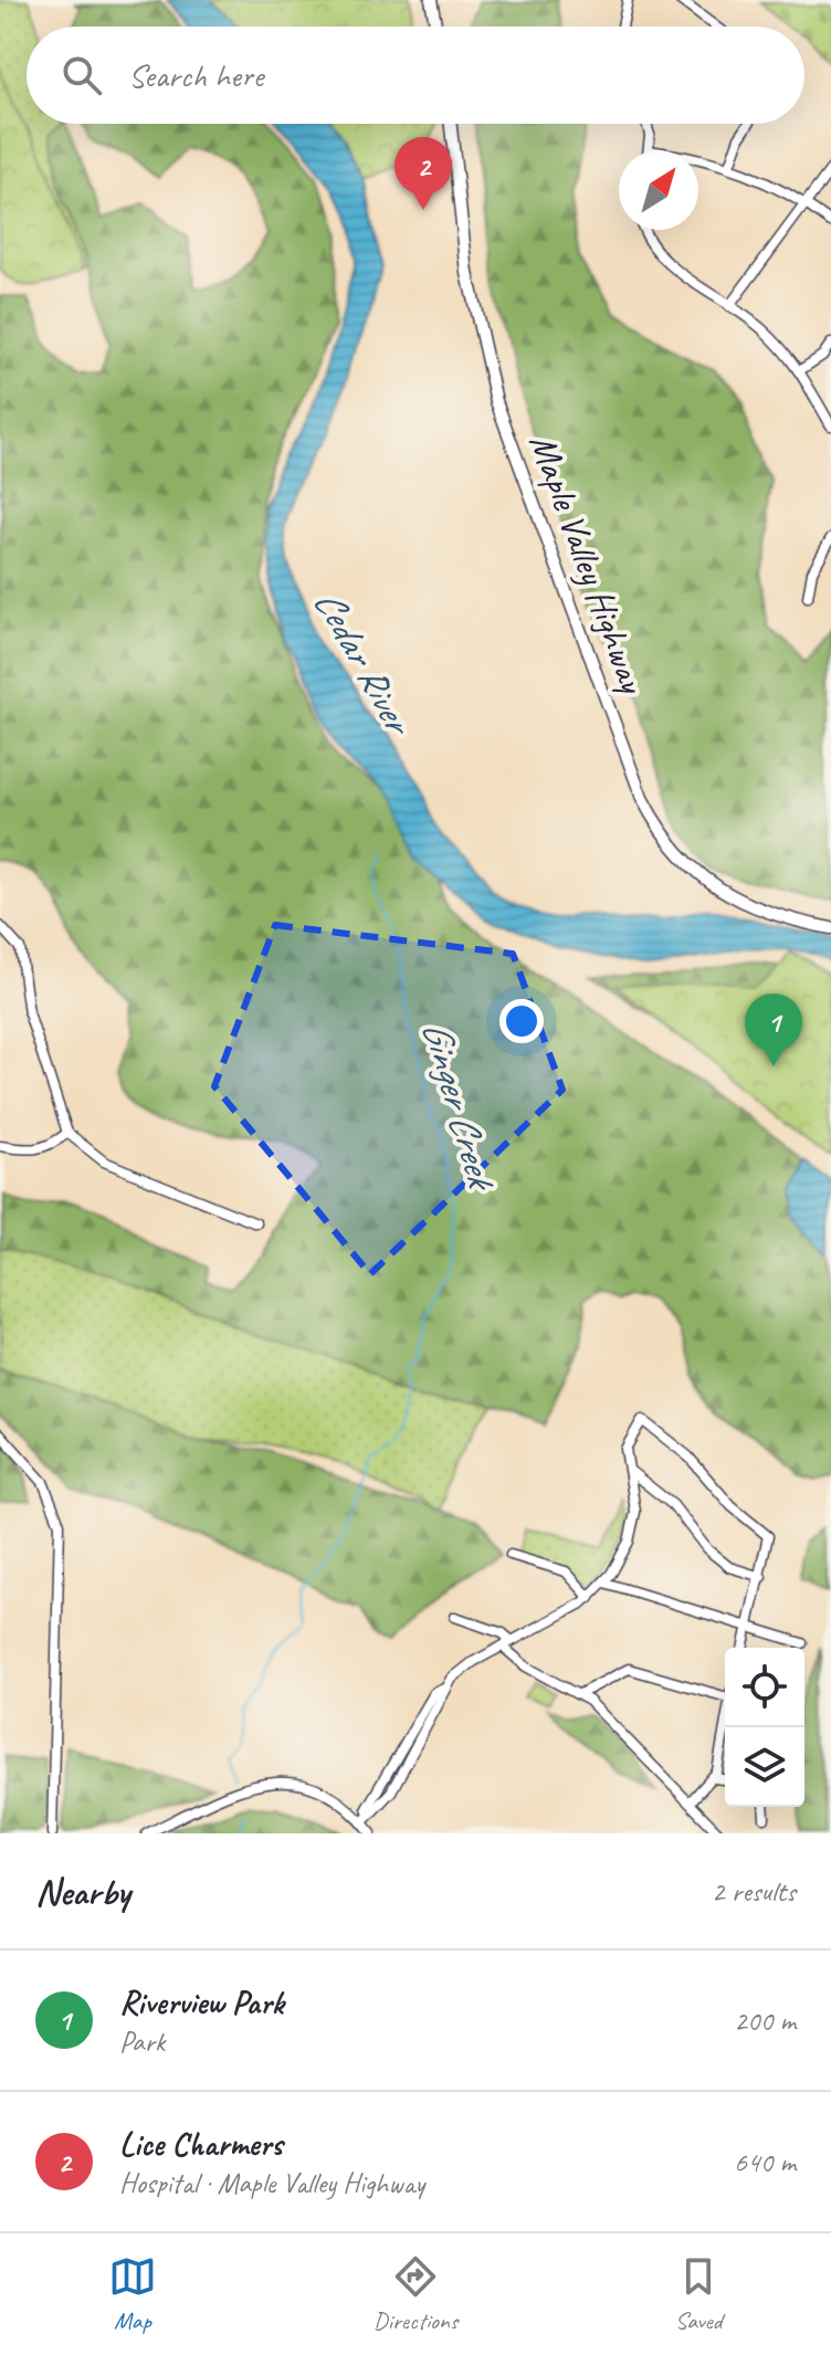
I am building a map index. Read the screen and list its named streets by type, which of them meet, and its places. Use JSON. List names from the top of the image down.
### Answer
{
  "streets": {
    "main road": ["Maple Valley Highway"]
  },
  "water": ["Cedar River", "Ginger Creek"],
  "north": "top right",
  "page": {
    "search": "Search here",
    "pins": ["2", "1"],
    "heading": ["Nearby", "2 results"],
    "list": [
      {
        "mark": "1",
        "name": "Riverview Park",
        "note": "Park",
        "value": "200 m"
      },
      {
        "mark": "2",
        "name": "Lice Charmers",
        "note": "Hospital · Maple Valley Highway",
        "value": "640 m"
      }
    ],
    "nav": ["Map", "Directions", "Saved"]
  }
}
